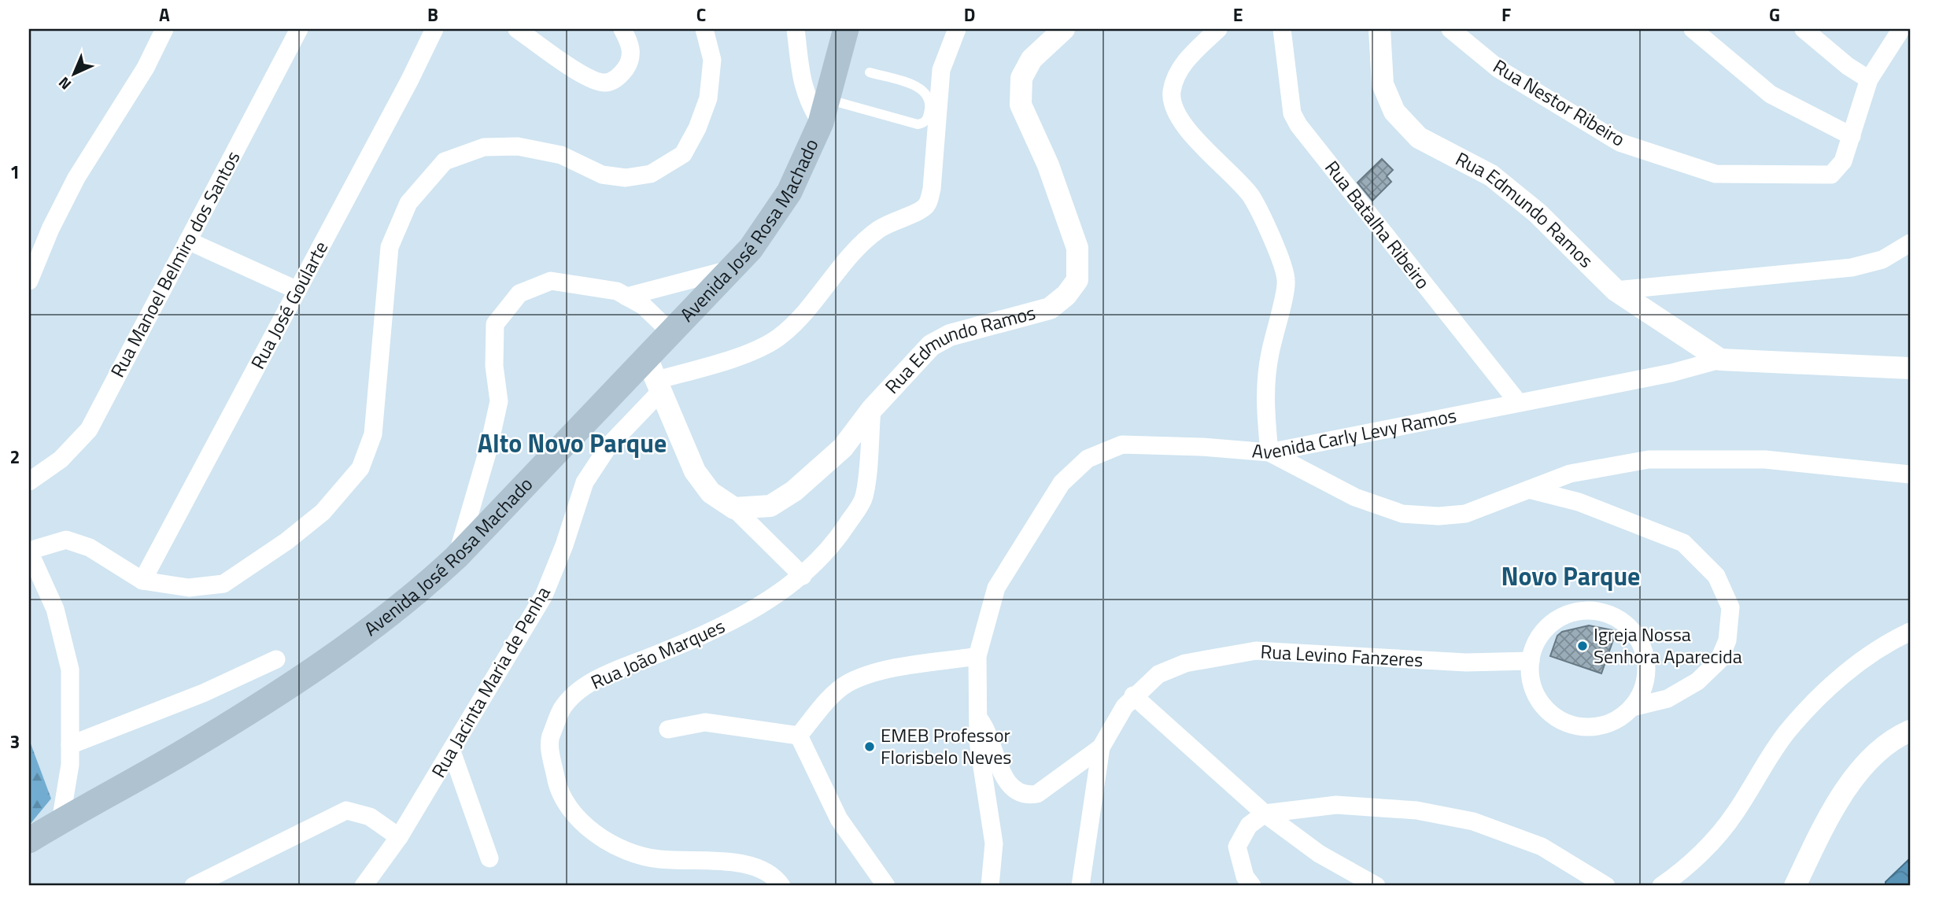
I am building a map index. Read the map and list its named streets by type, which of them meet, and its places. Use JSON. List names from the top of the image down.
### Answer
{
  "streets": {
    "main road": ["Avenida José Rosa Machado"],
    "street": [
      "Rua Nestor Ribeiro",
      "Rua Edmundo Ramos",
      "Rua Batalha Ribeiro",
      "Rua Manoel Belmiro dos Santos",
      "Rua José Goularte",
      "Avenida Carly Levy Ramos",
      "Rua João Marques",
      "Rua Levino Fanzeres",
      "Rua Jacinta Maria de Penha"
    ]
  },
  "crossings": [
    ["Rua Edmundo Ramos", "Avenida Carly Levy Ramos"],
    ["Rua Edmundo Ramos", "Rua João Marques"],
    ["Rua Batalha Ribeiro", "Avenida Carly Levy Ramos"],
    ["Avenida José Rosa Machado", "Rua Jacinta Maria de Penha"]
  ],
  "districts": ["Alto Novo Parque", "Novo Parque"],
  "places": ["Igreja Nossa Senhora Aparecida", "EMEB Professor Florisbelo Neves"],
  "north": "bottom left",
  "grid": {
    "columns": [
      "A",
      "B",
      "C",
      "D",
      "E",
      "F",
      "G"
    ],
    "rows": ["1", "2", "3"]
  }
}
